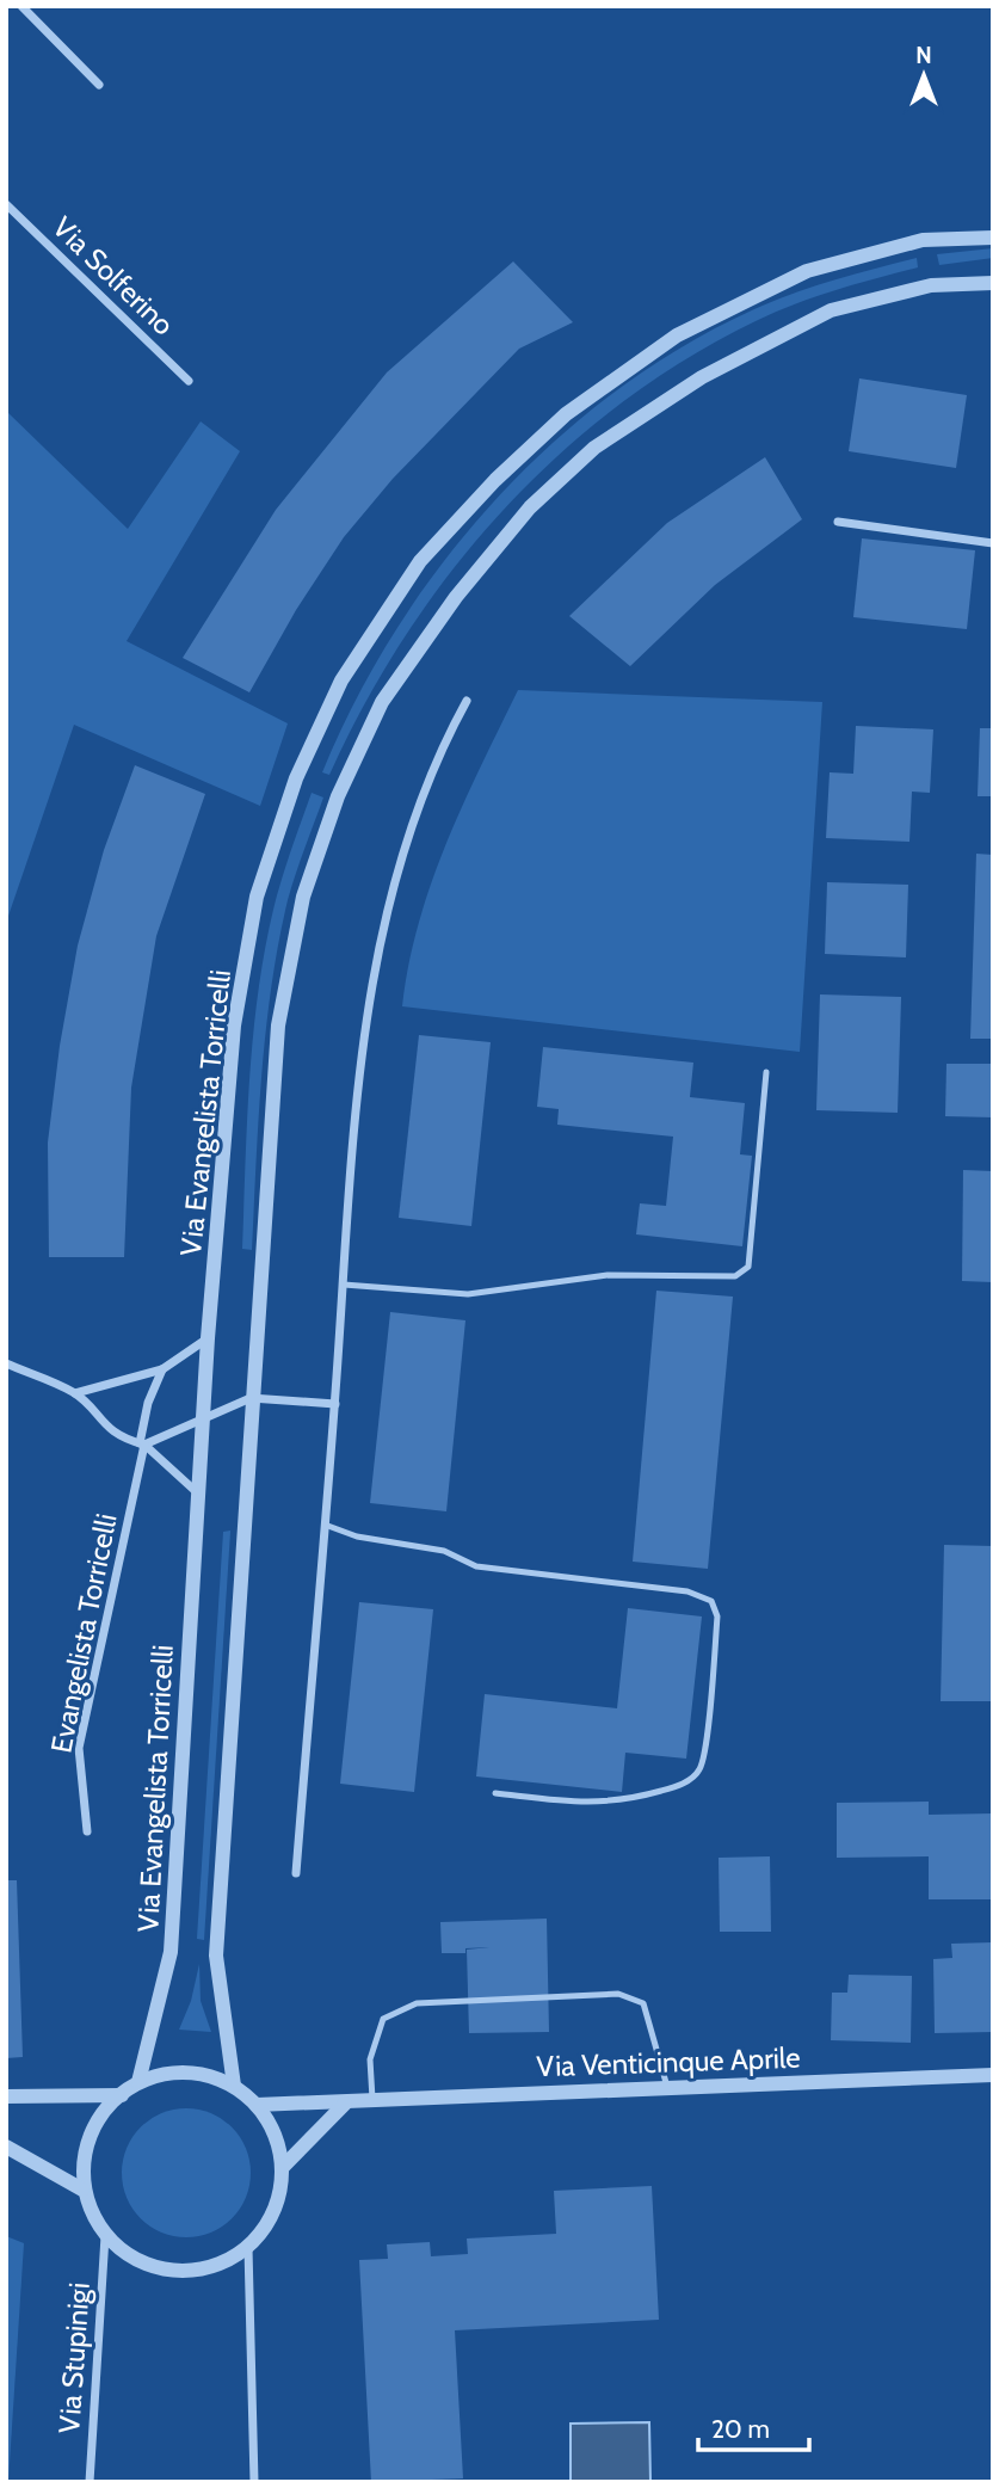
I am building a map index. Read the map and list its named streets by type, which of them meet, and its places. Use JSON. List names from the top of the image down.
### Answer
{
  "streets": {
    "street": [
      "Via Solferino",
      "Via Evangelista Torricelli",
      "Evangelista Torricelli",
      "Via Venticinque Aprile",
      "Via Stupinigi"
    ]
  },
  "crossings": [
    ["Via Evangelista Torricelli", "Via Venticinque Aprile"],
    ["Via Evangelista Torricelli", "Via Stupinigi"],
    ["Via Venticinque Aprile", "Via Stupinigi"]
  ],
  "scale_bar": "20 m",
  "north": "top"
}
